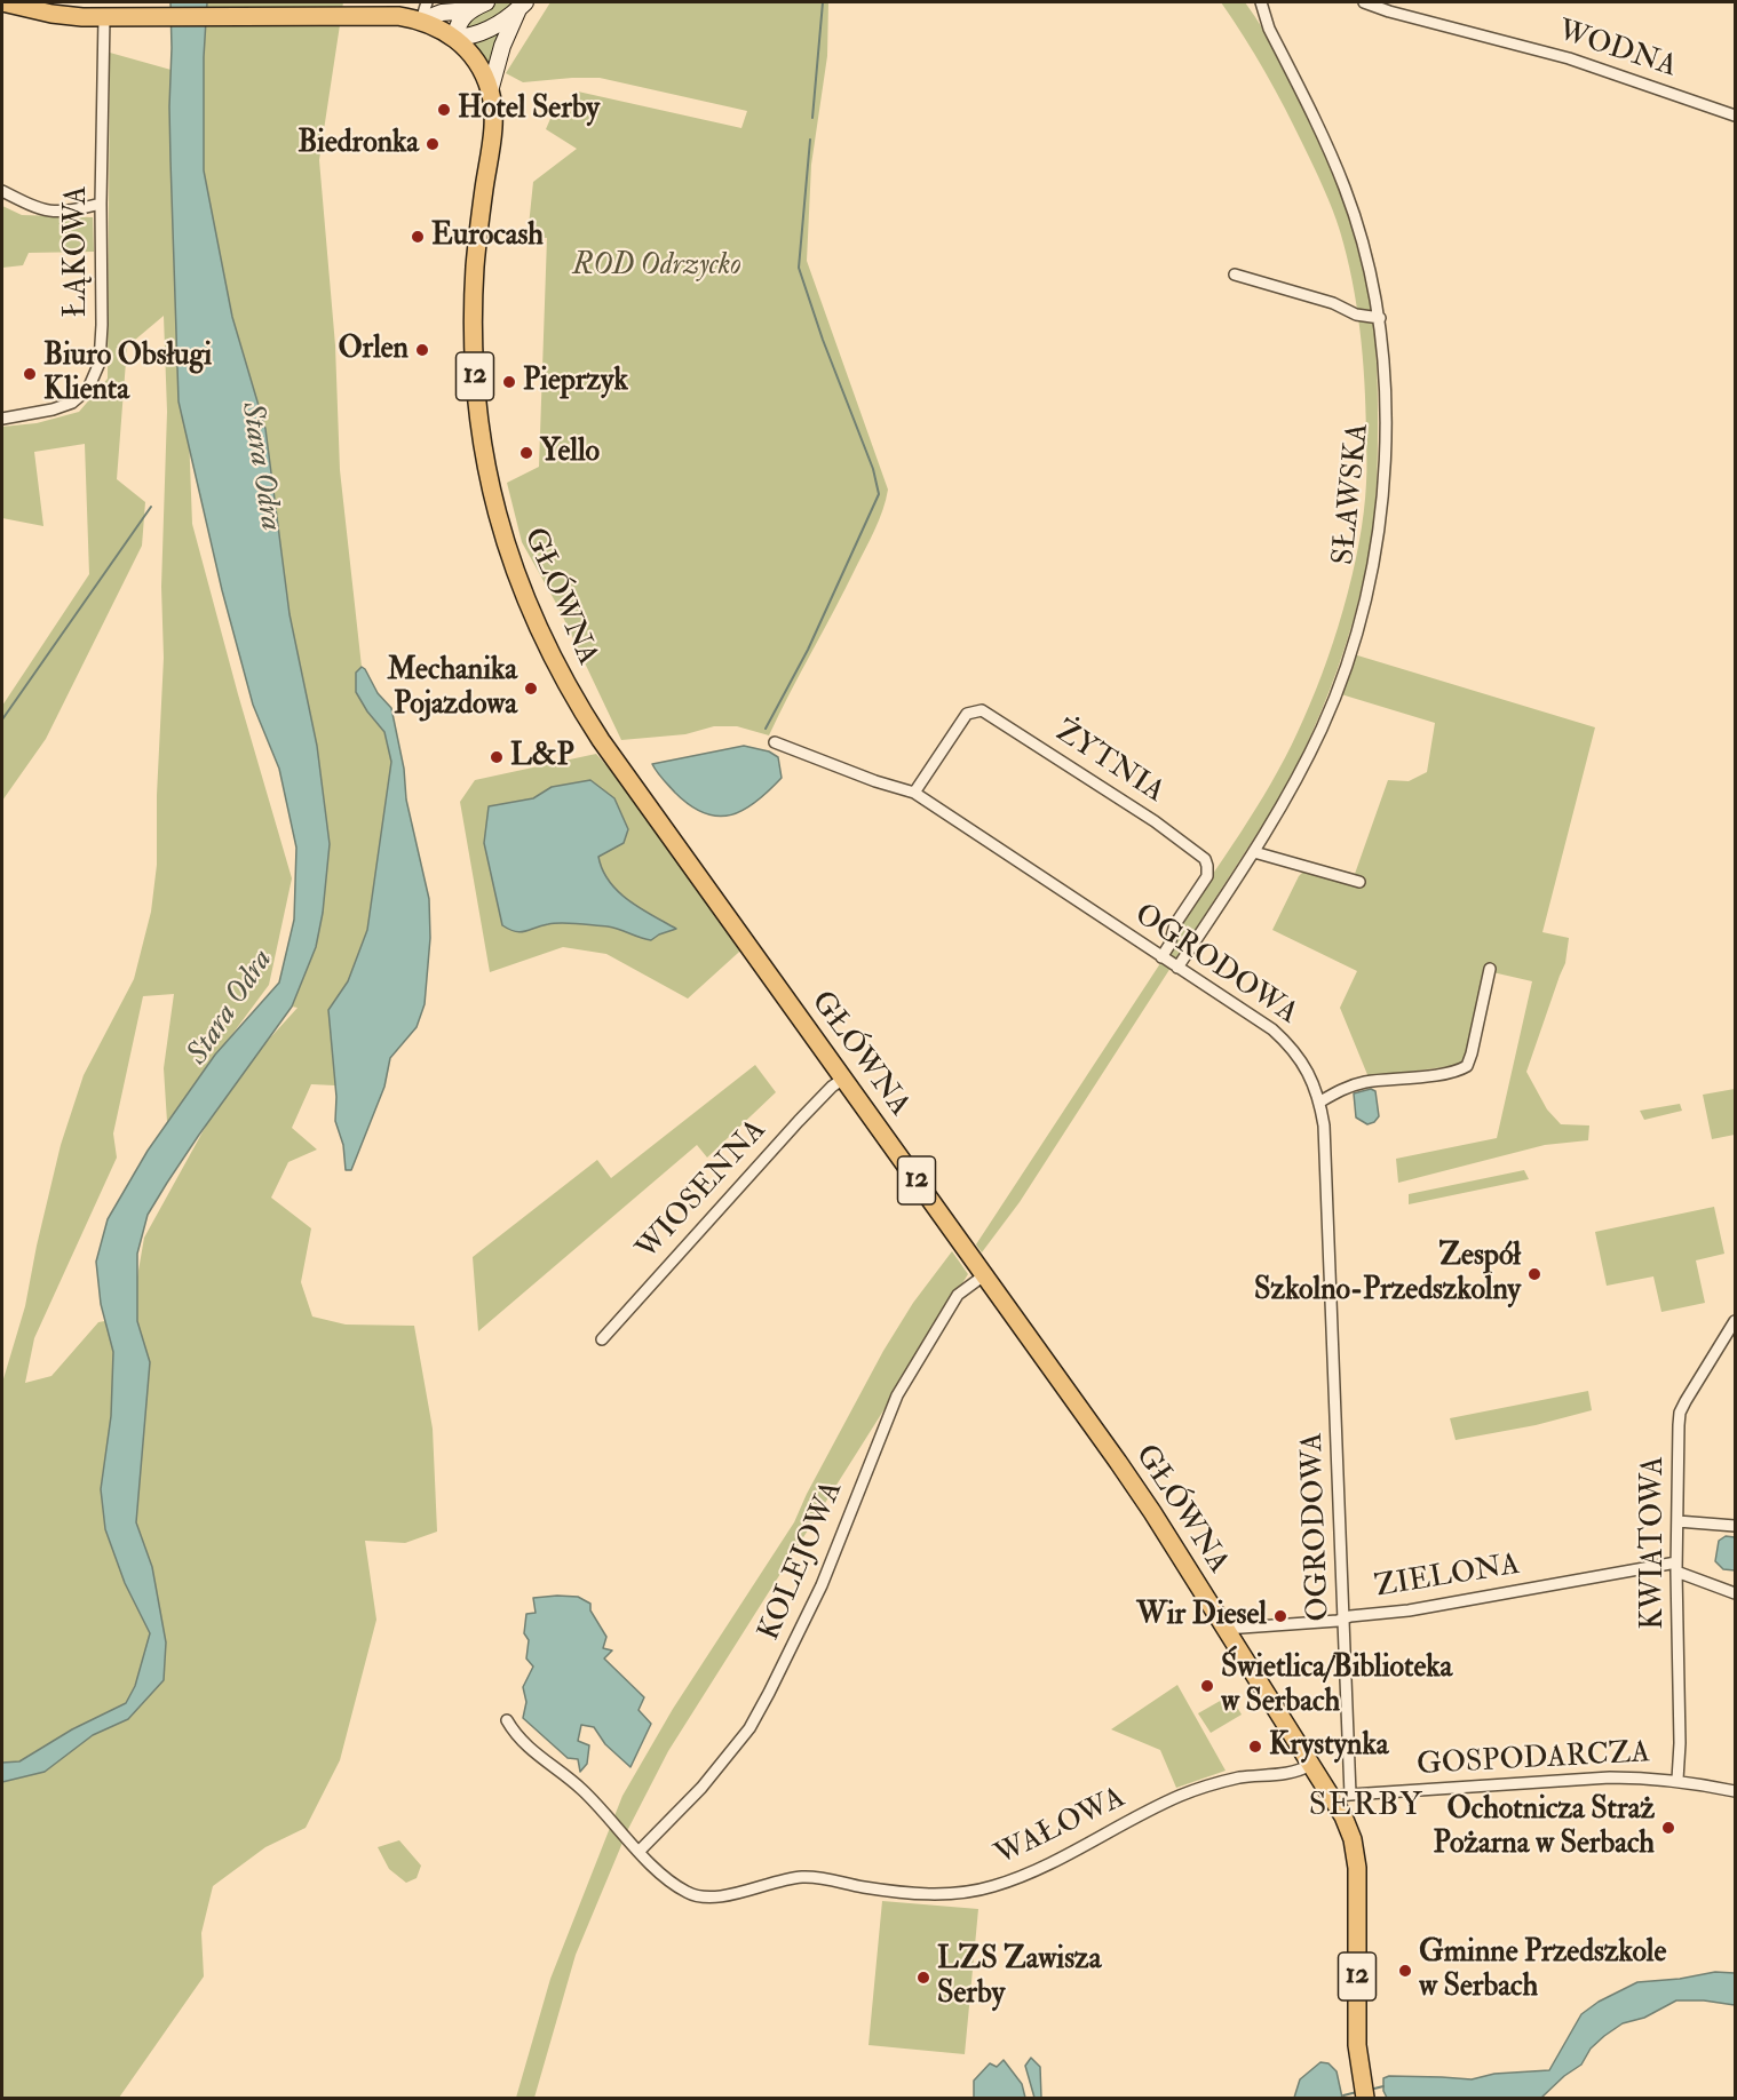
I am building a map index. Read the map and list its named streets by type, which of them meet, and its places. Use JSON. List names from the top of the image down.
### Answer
{
  "streets": {
    "main road": ["12", "GŁÓWNA"],
    "street": [
      "WODNA",
      "ŁĄKOWA",
      "SŁAWSKA",
      "ŻYTNIA",
      "OGRODOWA",
      "WIOSENNA",
      "KWIATOWA",
      "KOLEJOWA",
      "ZIELONA",
      "GOSPODARCZA",
      "WAŁOWA"
    ]
  },
  "crossings": [
    ["ŁĄKOWA", "12"],
    ["12", "GŁÓWNA"],
    ["SŁAWSKA", "OGRODOWA"],
    ["GŁÓWNA", "WIOSENNA"],
    ["GŁÓWNA", "KOLEJOWA"],
    ["GŁÓWNA", "ZIELONA"],
    ["GŁÓWNA", "GOSPODARCZA"],
    ["GŁÓWNA", "WAŁOWA"],
    ["ŻYTNIA", "OGRODOWA"],
    ["OGRODOWA", "ZIELONA"],
    ["OGRODOWA", "GOSPODARCZA"],
    ["KWIATOWA", "ZIELONA"],
    ["KWIATOWA", "GOSPODARCZA"],
    ["KOLEJOWA", "WAŁOWA"]
  ],
  "districts": ["SERBY"],
  "water": ["Stara Odra"],
  "parks": ["ROD Odrzycko"],
  "places": [
    "Hotel Serby",
    "Biedronka",
    "Eurocash",
    "Orlen",
    "Biuro Obsługi Klienta",
    "Pieprzyk",
    "Yello",
    "Mechanika Pojazdowa",
    "L&P",
    "Zespół Szkolno-Przedszkolny",
    "Wir Diesel",
    "Świetlica/Biblioteka w Serbach",
    "Krystynka",
    "Ochotnicza Straż Pożarna w Serbach",
    "Gminne Przedszkole w Serbach",
    "LZS Zawisza Serby"
  ]
}
